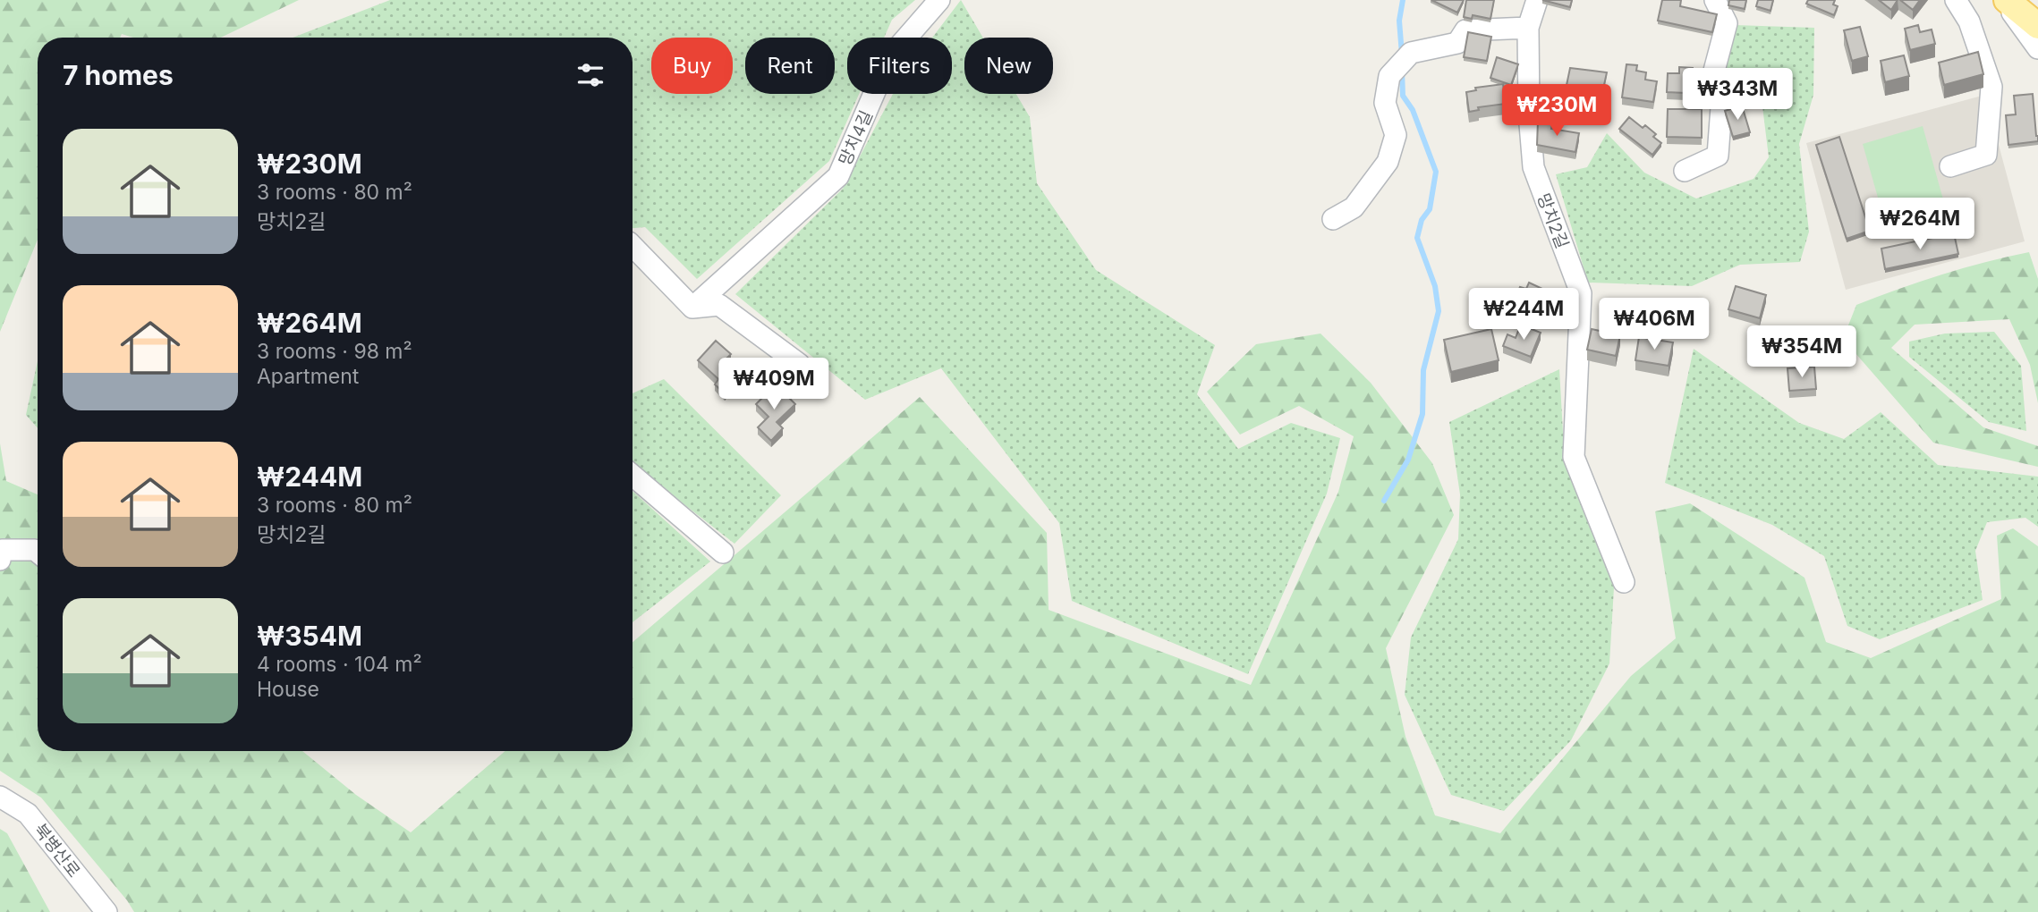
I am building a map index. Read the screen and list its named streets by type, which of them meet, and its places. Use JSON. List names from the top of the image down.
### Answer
{
  "streets": {
    "street": ["망치4길", "망치2길", "북병산로"]
  },
  "page": {
    "chip": [
      "Buy",
      "Rent",
      "Filters",
      "New"
    ],
    "heading": "7 homes",
    "price": [
      "₩343M",
      "₩230M",
      "₩264M",
      "₩244M",
      "₩406M",
      "₩354M",
      "₩409M"
    ],
    "list": [
      {
        "name": "₩230M",
        "note": "3 rooms · 80 m² · 망치2길"
      },
      {
        "name": "₩264M",
        "note": "3 rooms · 98 m² · Apartment"
      },
      {
        "name": "₩244M",
        "note": "3 rooms · 80 m² · 망치2길"
      },
      {
        "name": "₩354M",
        "note": "4 rooms · 104 m² · House"
      }
    ]
  }
}
